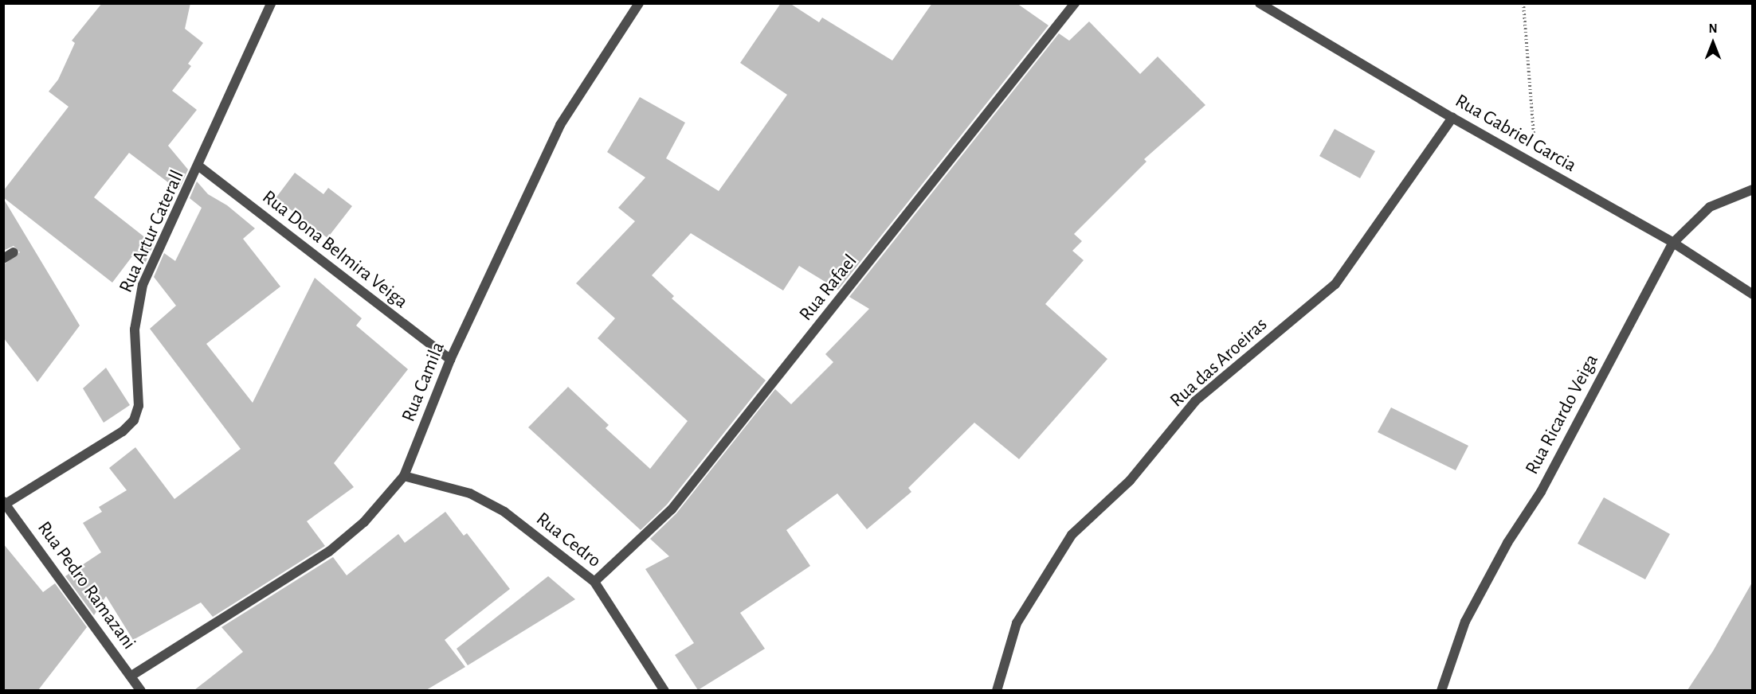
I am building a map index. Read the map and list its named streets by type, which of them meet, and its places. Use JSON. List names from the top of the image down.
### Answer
{
  "streets": {
    "street": [
      "Rua Gabriel Garcia",
      "Rua Artur Caterall",
      "Rua Dona Belmira Veiga",
      "Rua Rafael",
      "Rua das Aroeiras",
      "Rua Camila",
      "Rua Ricardo Veiga",
      "Rua Cedro",
      "Rua Pedro Ramazani"
    ]
  },
  "crossings": [
    ["Rua Gabriel Garcia", "Rua das Aroeiras"],
    ["Rua Gabriel Garcia", "Rua Ricardo Veiga"],
    ["Rua Artur Caterall", "Rua Dona Belmira Veiga"],
    ["Rua Artur Caterall", "Rua Pedro Ramazani"],
    ["Rua Dona Belmira Veiga", "Rua Camila"],
    ["Rua Rafael", "Rua Cedro"],
    ["Rua Camila", "Rua Cedro"],
    ["Rua Camila", "Rua Pedro Ramazani"]
  ],
  "north": "top"
}
